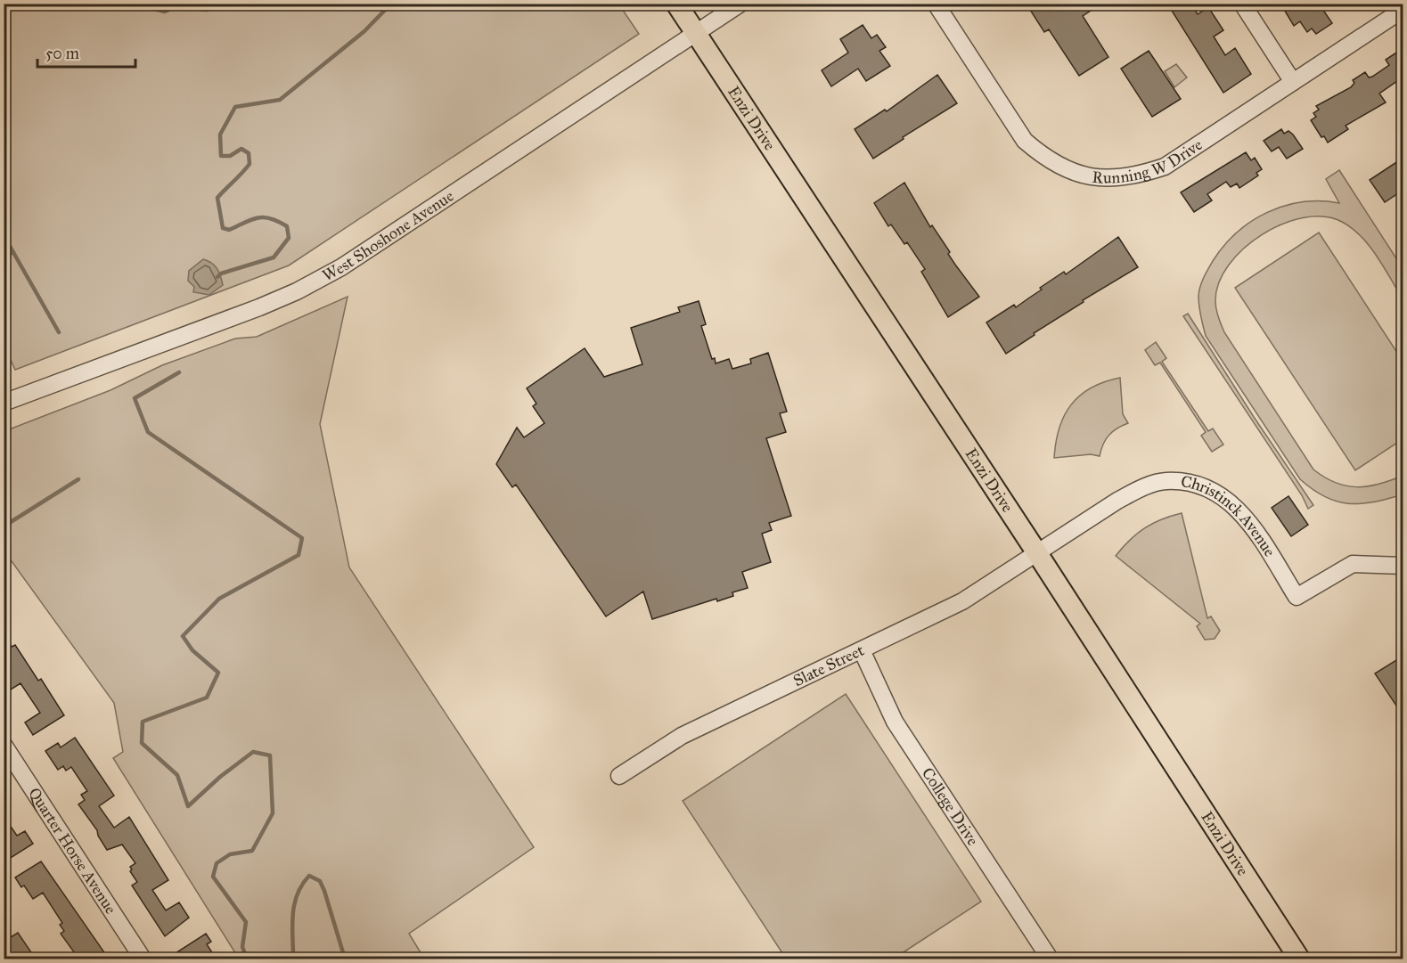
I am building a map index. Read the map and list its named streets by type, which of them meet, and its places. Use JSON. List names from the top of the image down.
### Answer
{
  "streets": {
    "main road": ["Enzi Drive"],
    "street": [
      "Running W Drive",
      "West Shoshone Avenue",
      "Christinck Avenue",
      "Slate Street",
      "College Drive",
      "Quarter Horse Avenue"
    ]
  },
  "crossings": [
    ["Enzi Drive", "West Shoshone Avenue"],
    ["Enzi Drive", "Christinck Avenue"],
    ["Enzi Drive", "Slate Street"],
    ["Christinck Avenue", "Slate Street"],
    ["Slate Street", "College Drive"]
  ],
  "scale_bar": "50 m"
}
